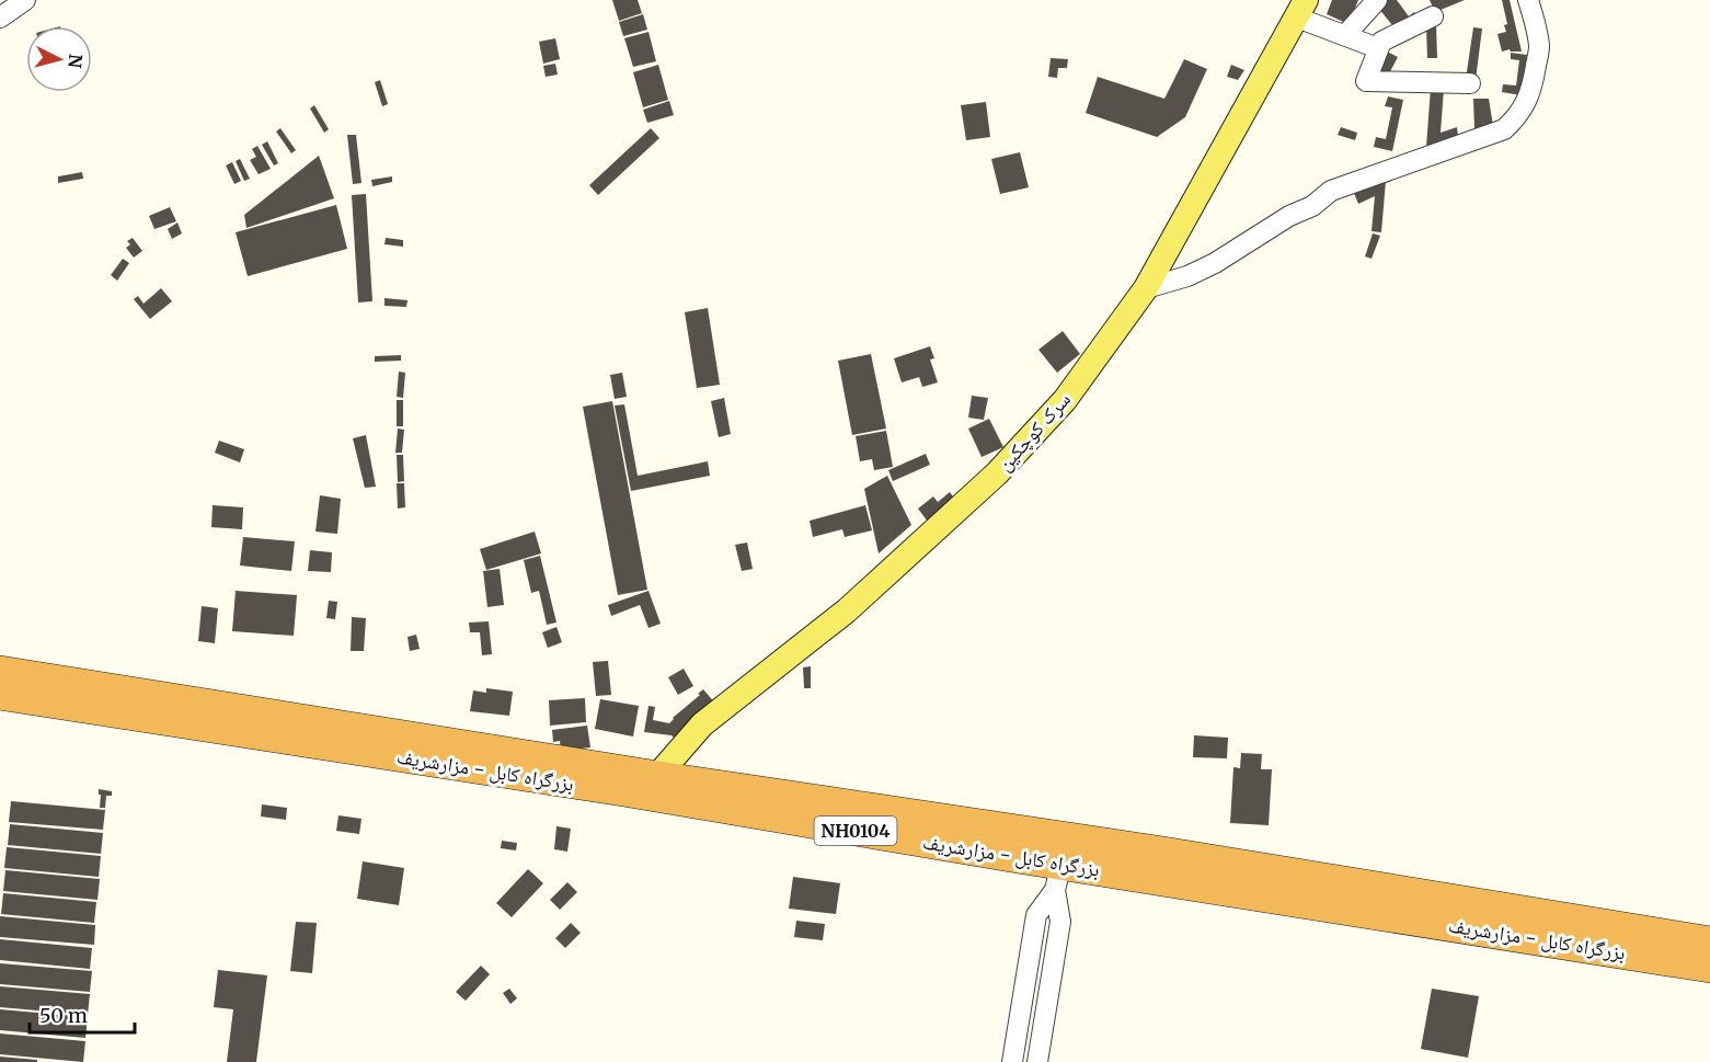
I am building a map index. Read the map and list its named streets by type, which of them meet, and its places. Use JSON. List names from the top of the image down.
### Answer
{
  "streets": {
    "highway": ["بزرگراه کابل - مزارشریف", "NH0104"],
    "main road": ["سرک کوچکین"]
  },
  "crossings": [
    ["سرک کوچکین", "بزرگراه کابل - مزارشریف"]
  ],
  "scale_bar": "50 m",
  "north": "right"
}
